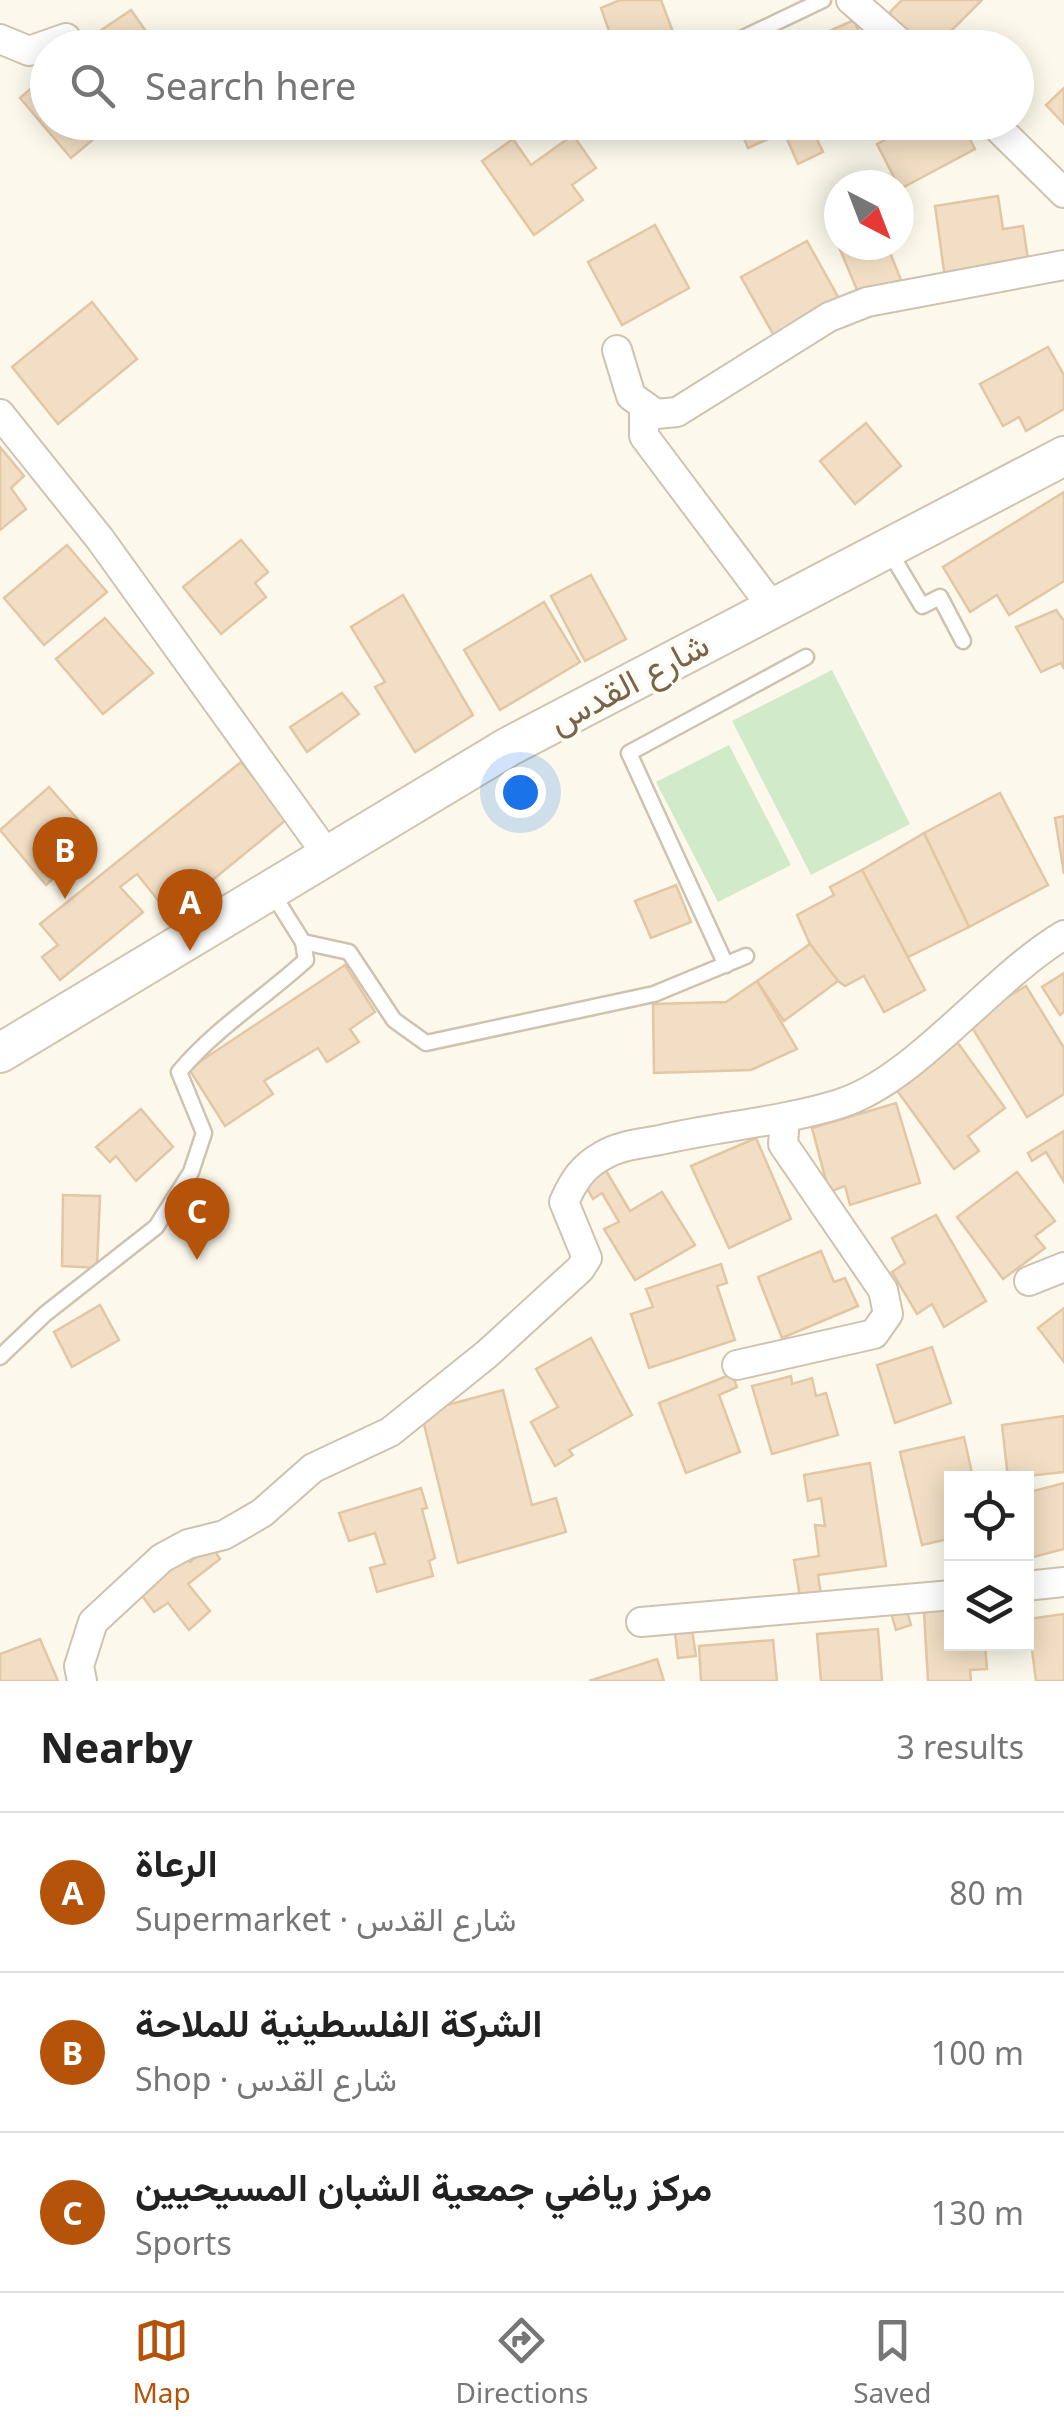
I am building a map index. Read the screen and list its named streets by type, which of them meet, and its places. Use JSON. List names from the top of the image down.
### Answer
{
  "streets": {
    "main road": ["شارع القدس"]
  },
  "north": "bottom right",
  "page": {
    "search": "Search here",
    "pins": ["B", "A", "C"],
    "heading": ["Nearby", "3 results"],
    "list": [
      {
        "mark": "A",
        "name": "الرعاة",
        "note": "Supermarket · شارع القدس",
        "value": "80 m"
      },
      {
        "mark": "B",
        "name": "الشركة الفلسطينية للملاحة",
        "note": "Shop · شارع القدس",
        "value": "100 m"
      },
      {
        "mark": "C",
        "name": "مركز رياضي جمعية الشبان المسيحيين",
        "note": "Sports",
        "value": "130 m"
      }
    ],
    "nav": ["Map", "Directions", "Saved"]
  }
}
